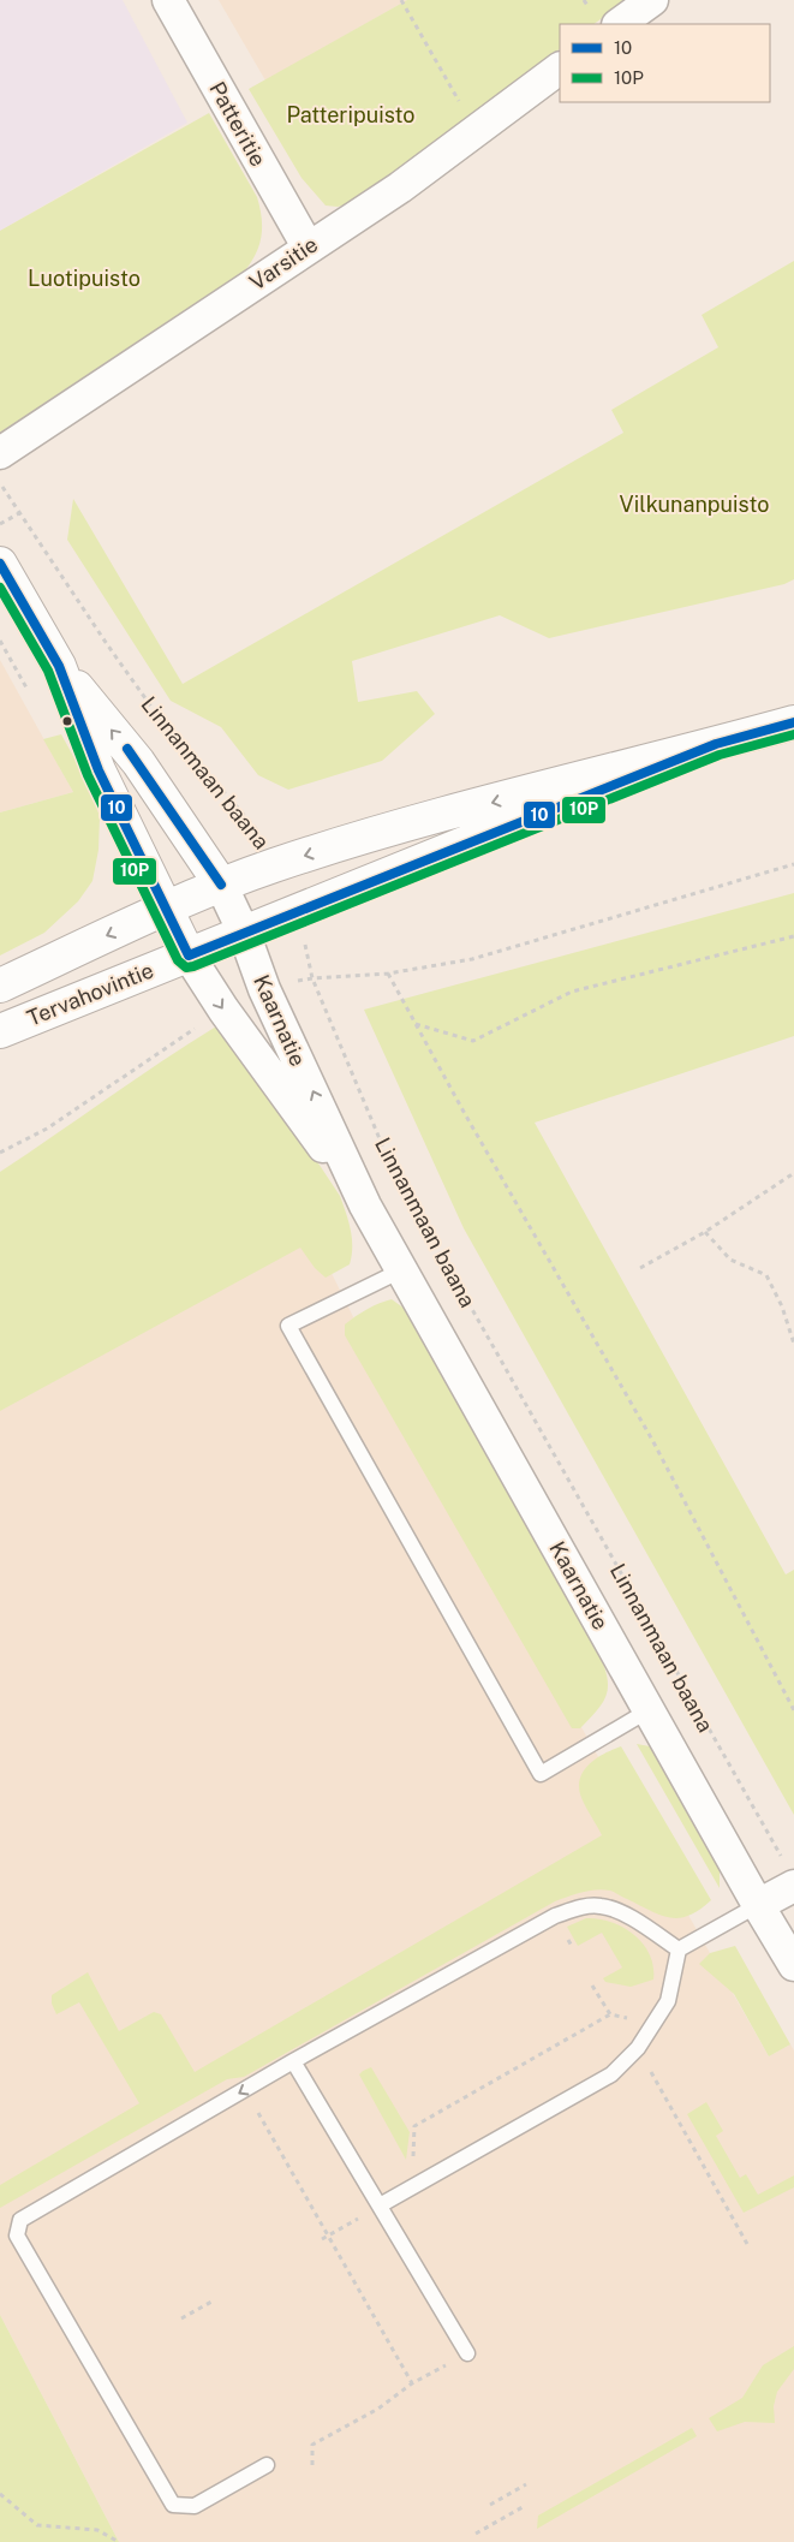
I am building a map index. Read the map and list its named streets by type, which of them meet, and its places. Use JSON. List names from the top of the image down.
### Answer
{
  "streets": {
    "main road": ["Tervahovintie", "Kaarnatie"],
    "street": ["Patteritie", "Varsitie"],
    "path": ["Linnanmaan baana"]
  },
  "crossings": [
    ["Patteritie", "Varsitie"],
    ["Linnanmaan baana", "Tervahovintie"],
    ["Tervahovintie", "Kaarnatie"]
  ],
  "parks": ["Patteripuisto", "Luotipuisto", "Vilkunanpuisto"],
  "lines": ["transit line 10", "transit line 10P"],
  "legend": ["10", "10P"]
}
